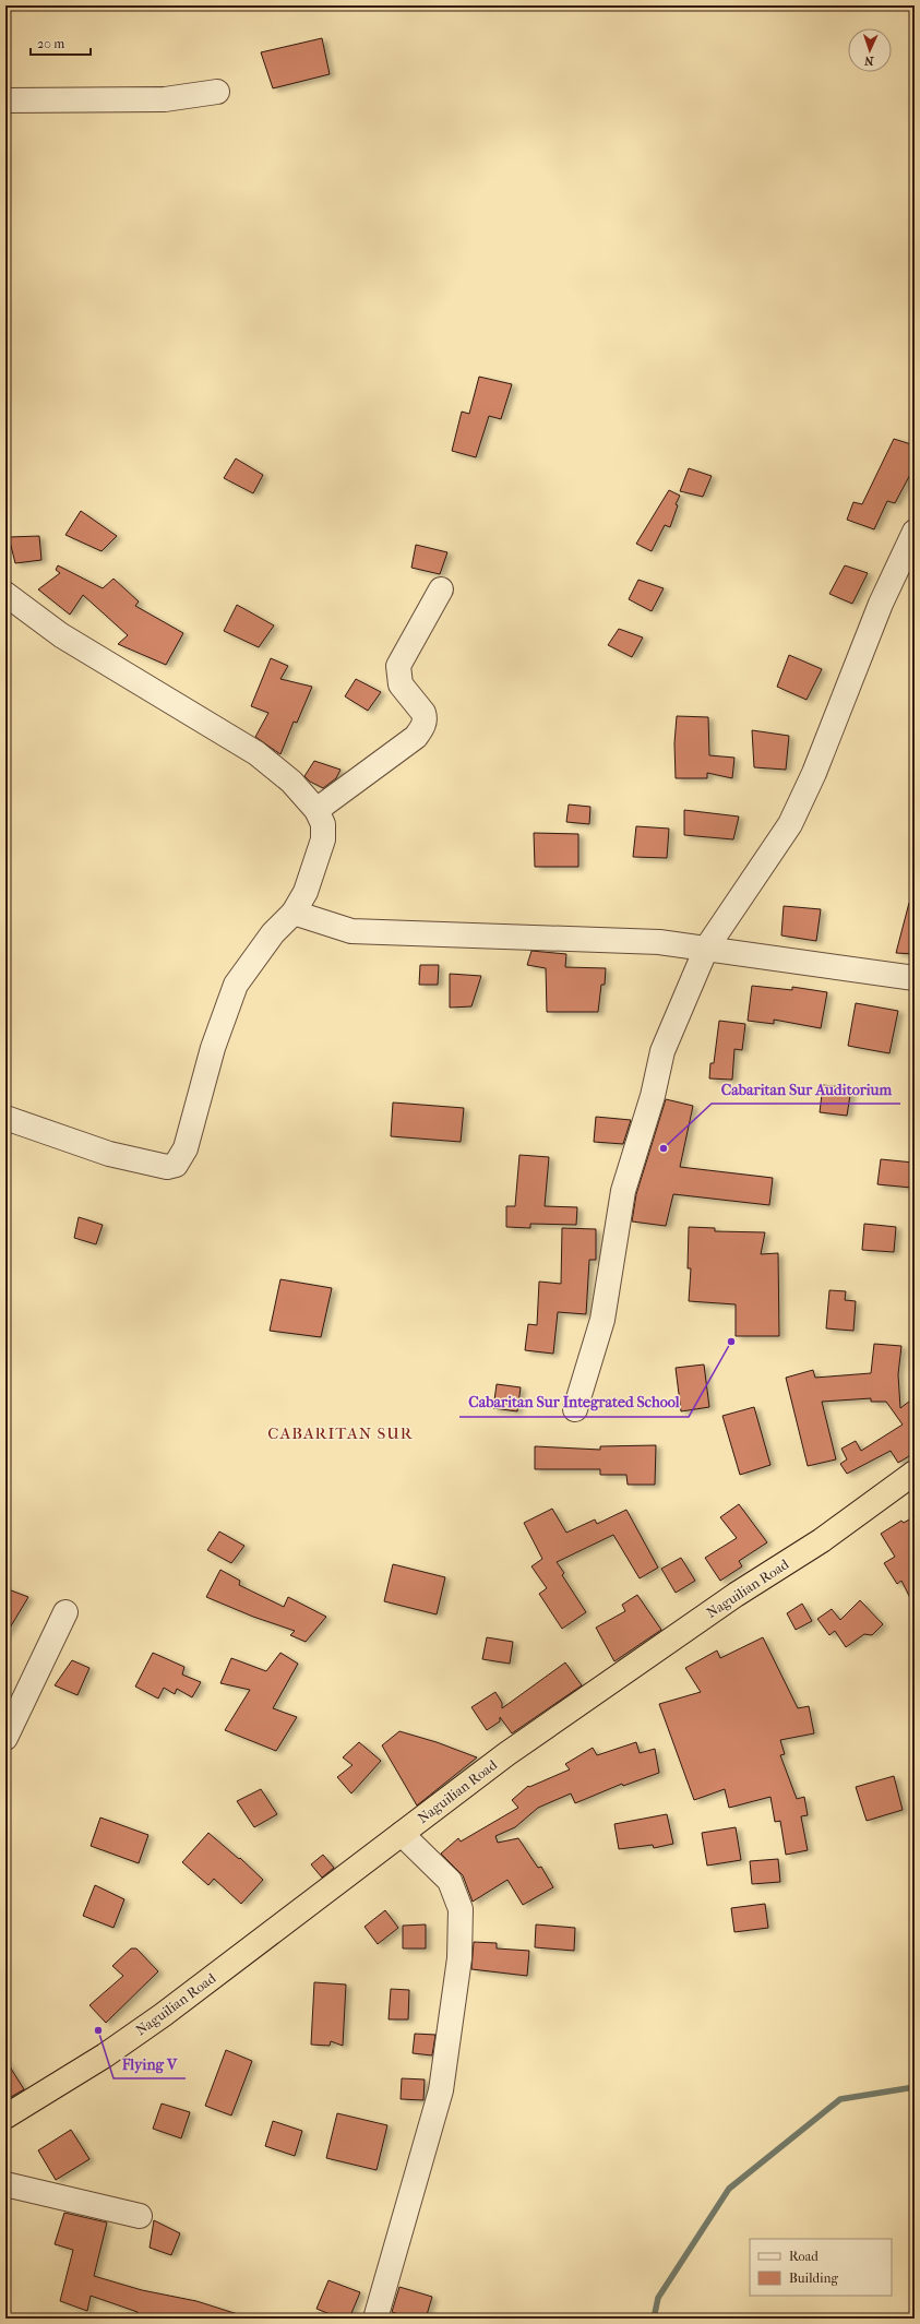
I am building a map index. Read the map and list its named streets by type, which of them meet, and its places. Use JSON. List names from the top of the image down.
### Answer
{
  "streets": {
    "highway": ["Naguilian Road"]
  },
  "districts": ["CABARITAN SUR"],
  "places": ["Cabaritan Sur Auditorium", "Cabaritan Sur Integrated School", "Flying V"],
  "legend": ["Road", "Building"],
  "scale_bar": "20 m",
  "north": "bottom"
}
